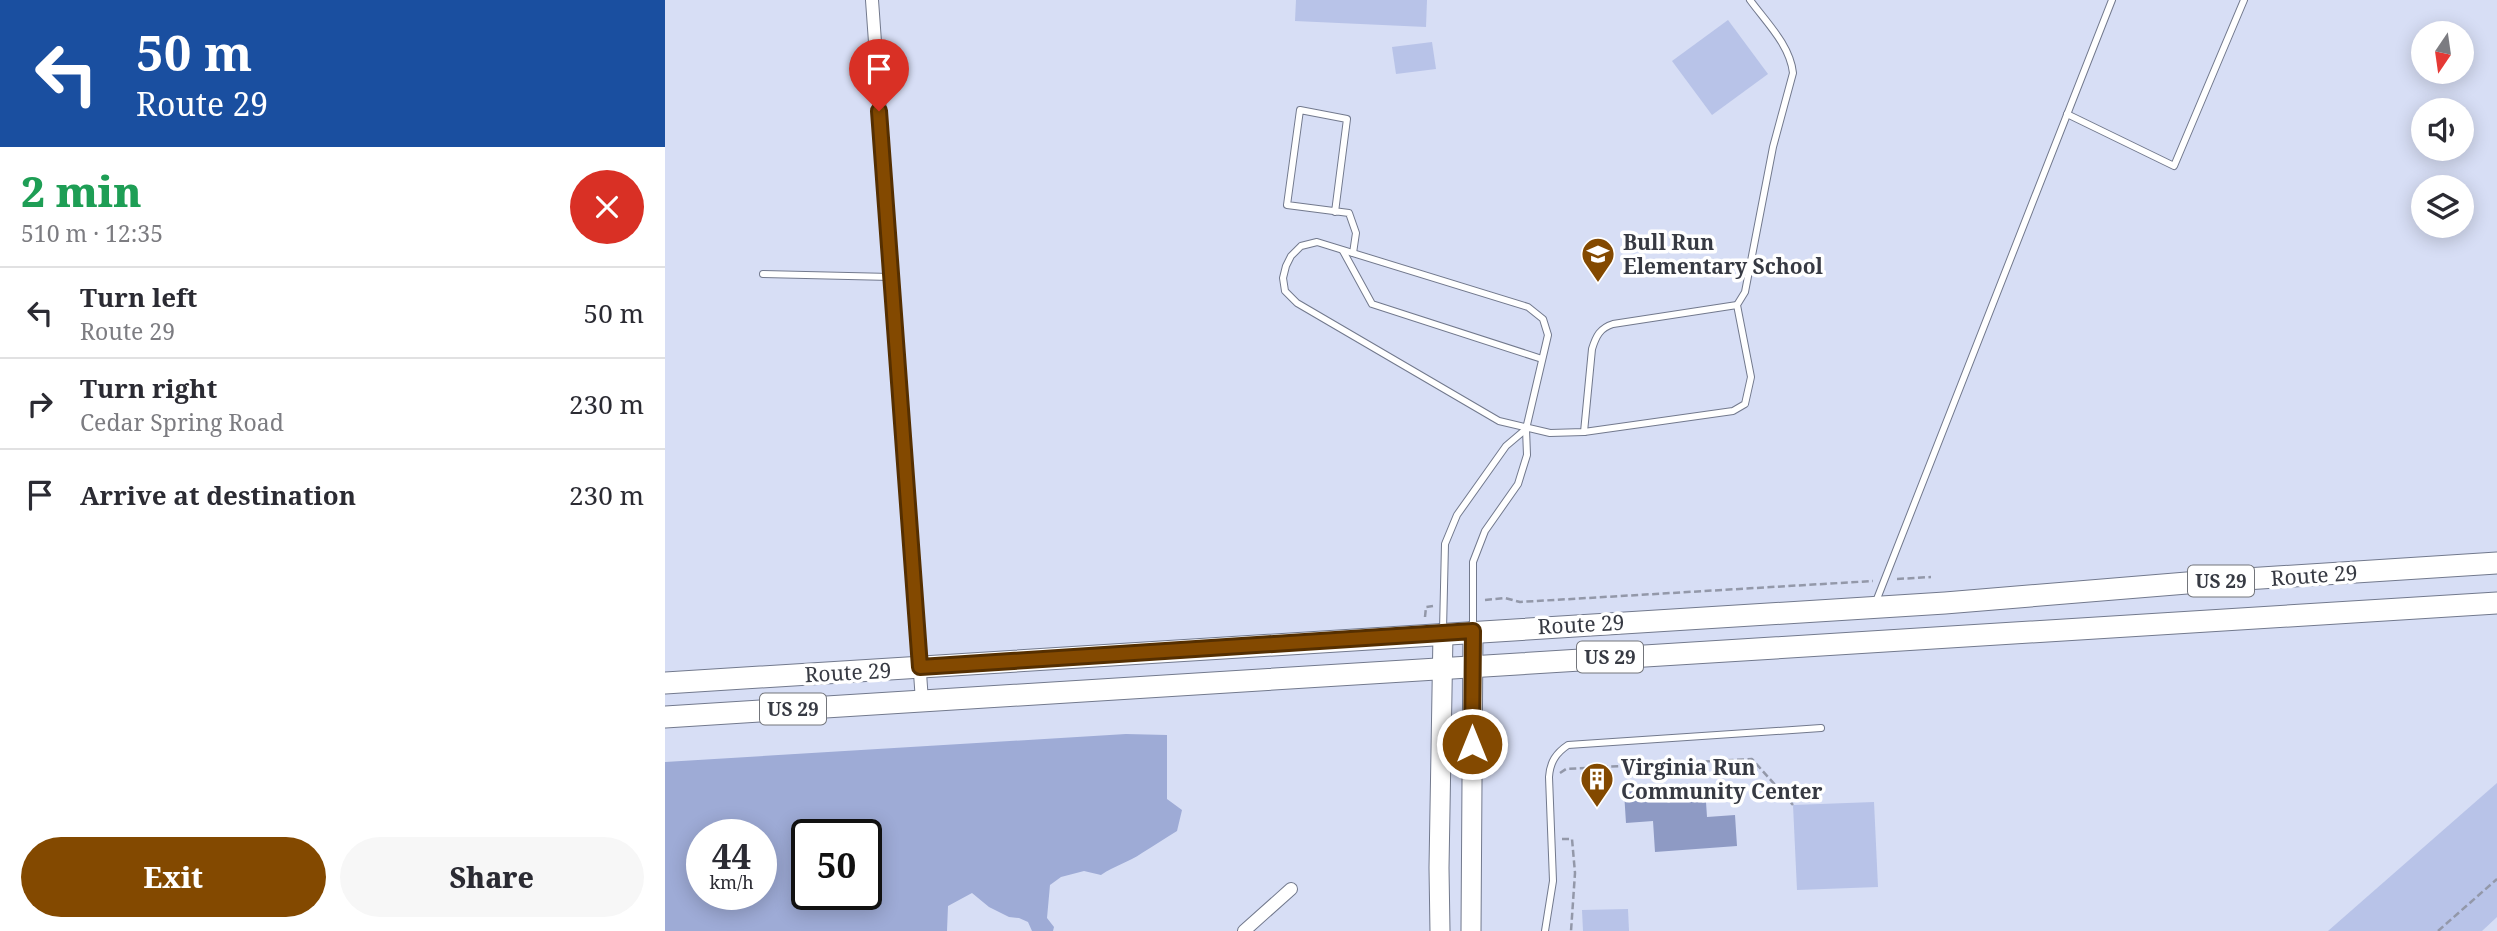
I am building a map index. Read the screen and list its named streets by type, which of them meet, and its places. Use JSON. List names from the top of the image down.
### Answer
{
  "streets": {
    "main road": ["Route 29", "US 29"]
  },
  "places": {
    "school or university": ["Bull Run Elementary School"],
    "building": ["Virginia Run Community Center"]
  },
  "north": "bottom",
  "page": {
    "turn": ["50 m", "Route 29"],
    "heading": ["2 min", "510 m · 12:35"],
    "list": [
      {
        "name": "Turn left",
        "note": "Route 29",
        "value": "50 m"
      },
      {
        "name": "Turn right",
        "note": "Cedar Spring Road",
        "value": "230 m"
      },
      {
        "name": "Arrive at destination",
        "value": "230 m"
      }
    ],
    "speed": "44 km/h",
    "limit": "50",
    "buttons": ["Exit", "Share"]
  }
}
